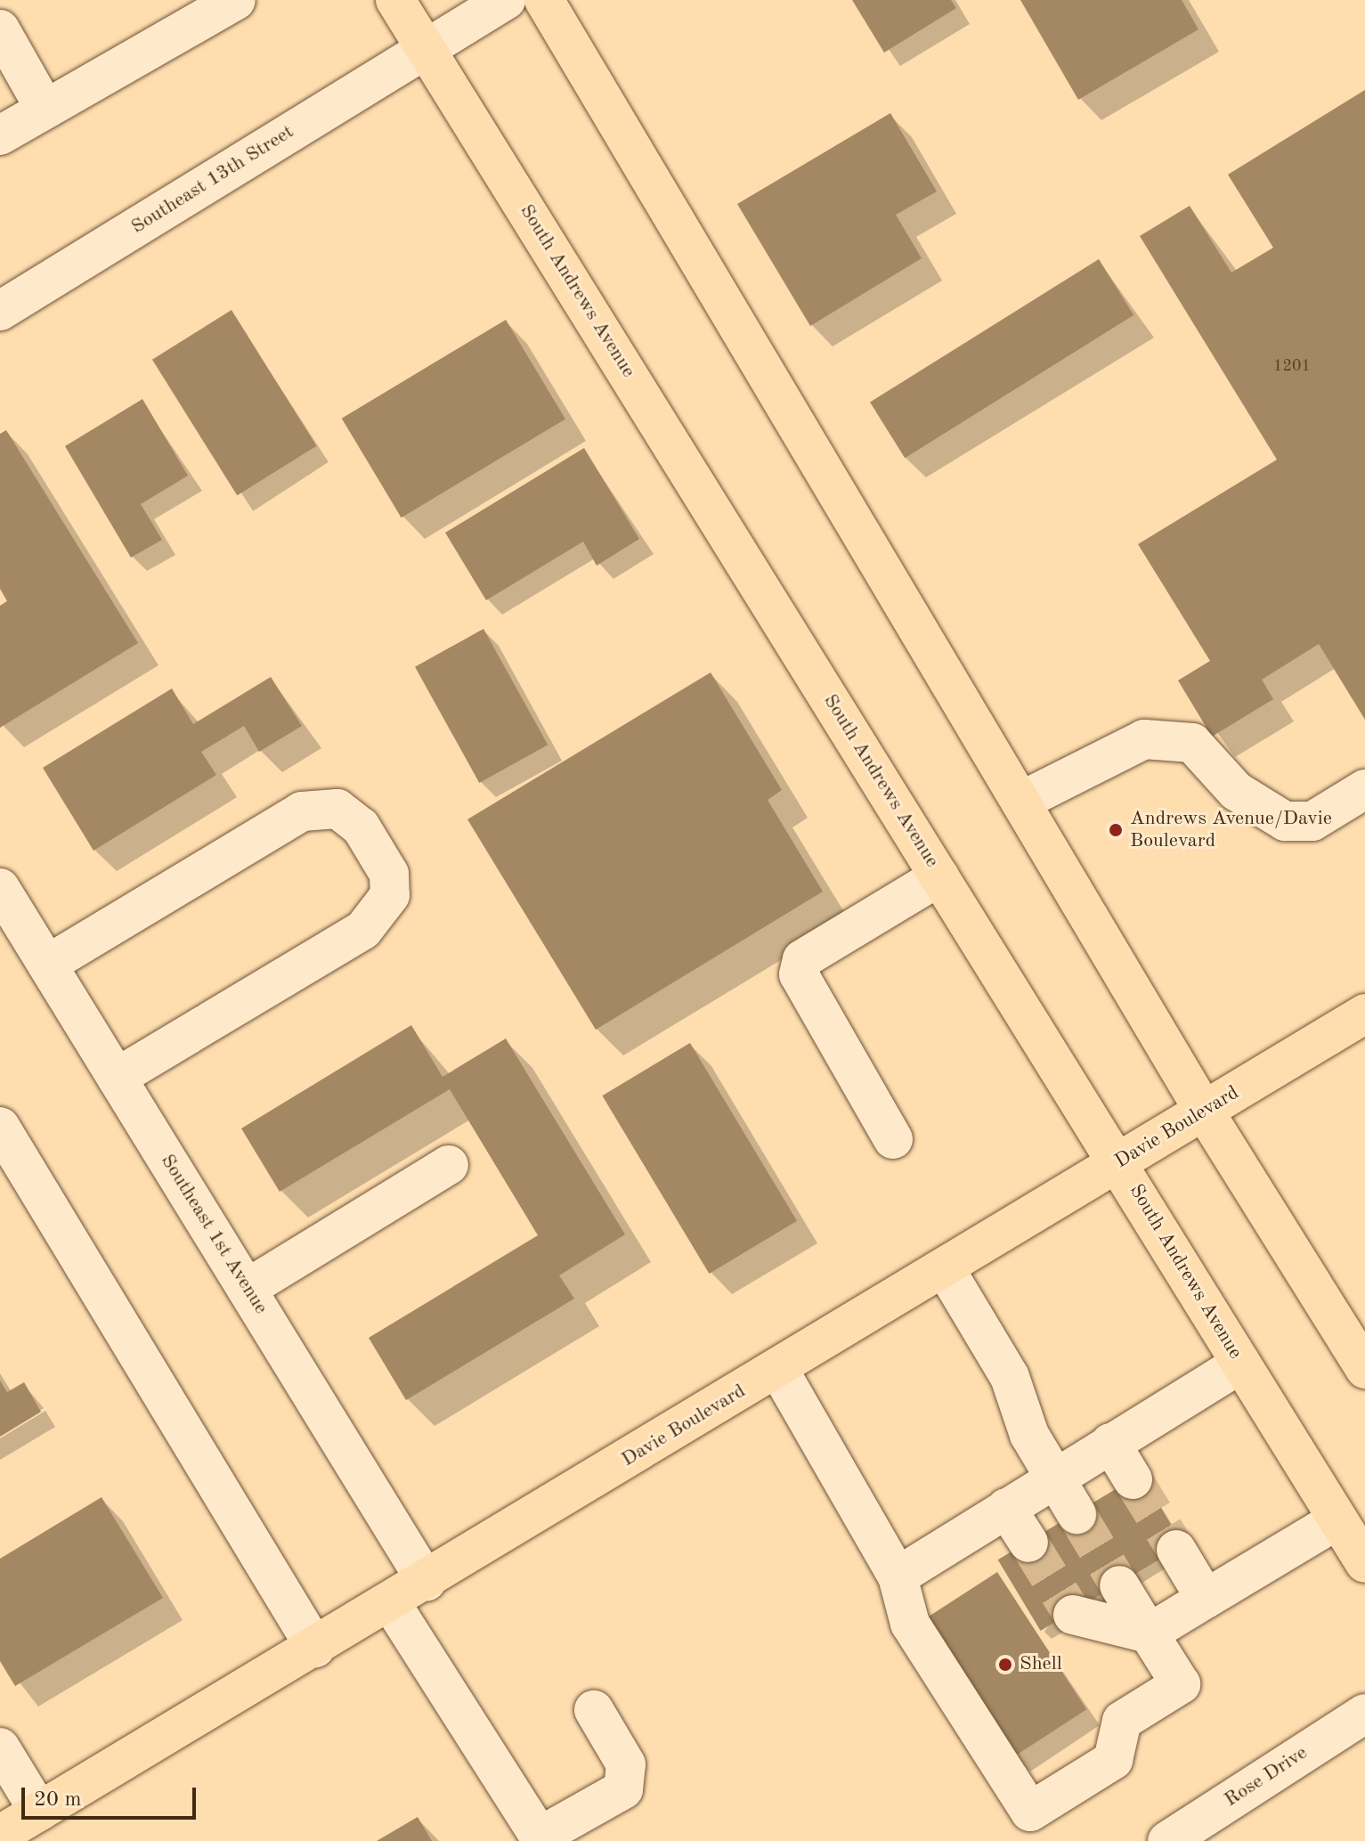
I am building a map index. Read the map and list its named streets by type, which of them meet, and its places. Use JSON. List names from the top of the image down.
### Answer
{
  "streets": {
    "main road": ["South Andrews Avenue", "Davie Boulevard"],
    "street": ["Southeast 13th Street", "Southeast 1st Avenue", "Rose Drive"]
  },
  "crossings": [
    ["Southeast 13th Street", "South Andrews Avenue"],
    ["South Andrews Avenue", "Davie Boulevard"],
    ["Davie Boulevard", "Southeast 1st Avenue"]
  ],
  "places": ["Andrews Avenue/Davie Boulevard", "Shell"],
  "house_numbers": ["1201"],
  "scale_bar": "20 m"
}
